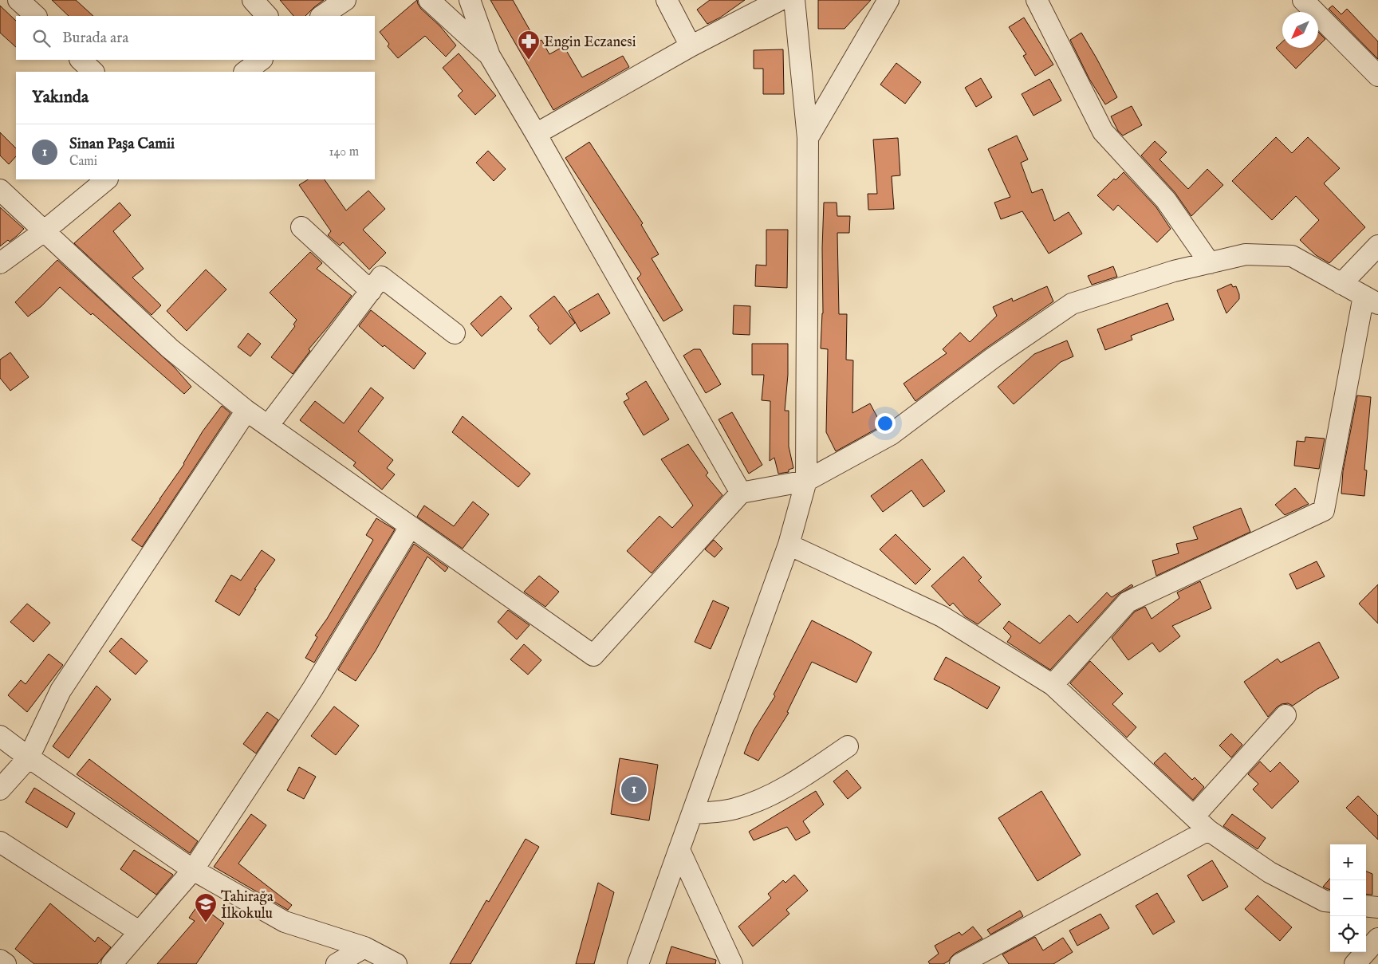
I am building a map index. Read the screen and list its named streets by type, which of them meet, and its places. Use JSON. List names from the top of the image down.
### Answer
{
  "places": {
    "pharmacy": ["Engin Eczanesi"],
    "school or university": ["Tahirağa İlkokulu"]
  },
  "north": "bottom left",
  "page": {
    "search": "Burada ara",
    "heading": "Yakında",
    "list": [
      {
        "mark": "1",
        "name": "Sinan Paşa Camii",
        "note": "Cami",
        "value": "140 m"
      }
    ],
    "pins": "1",
    "map_buttons": ["+", "−"]
  }
}
